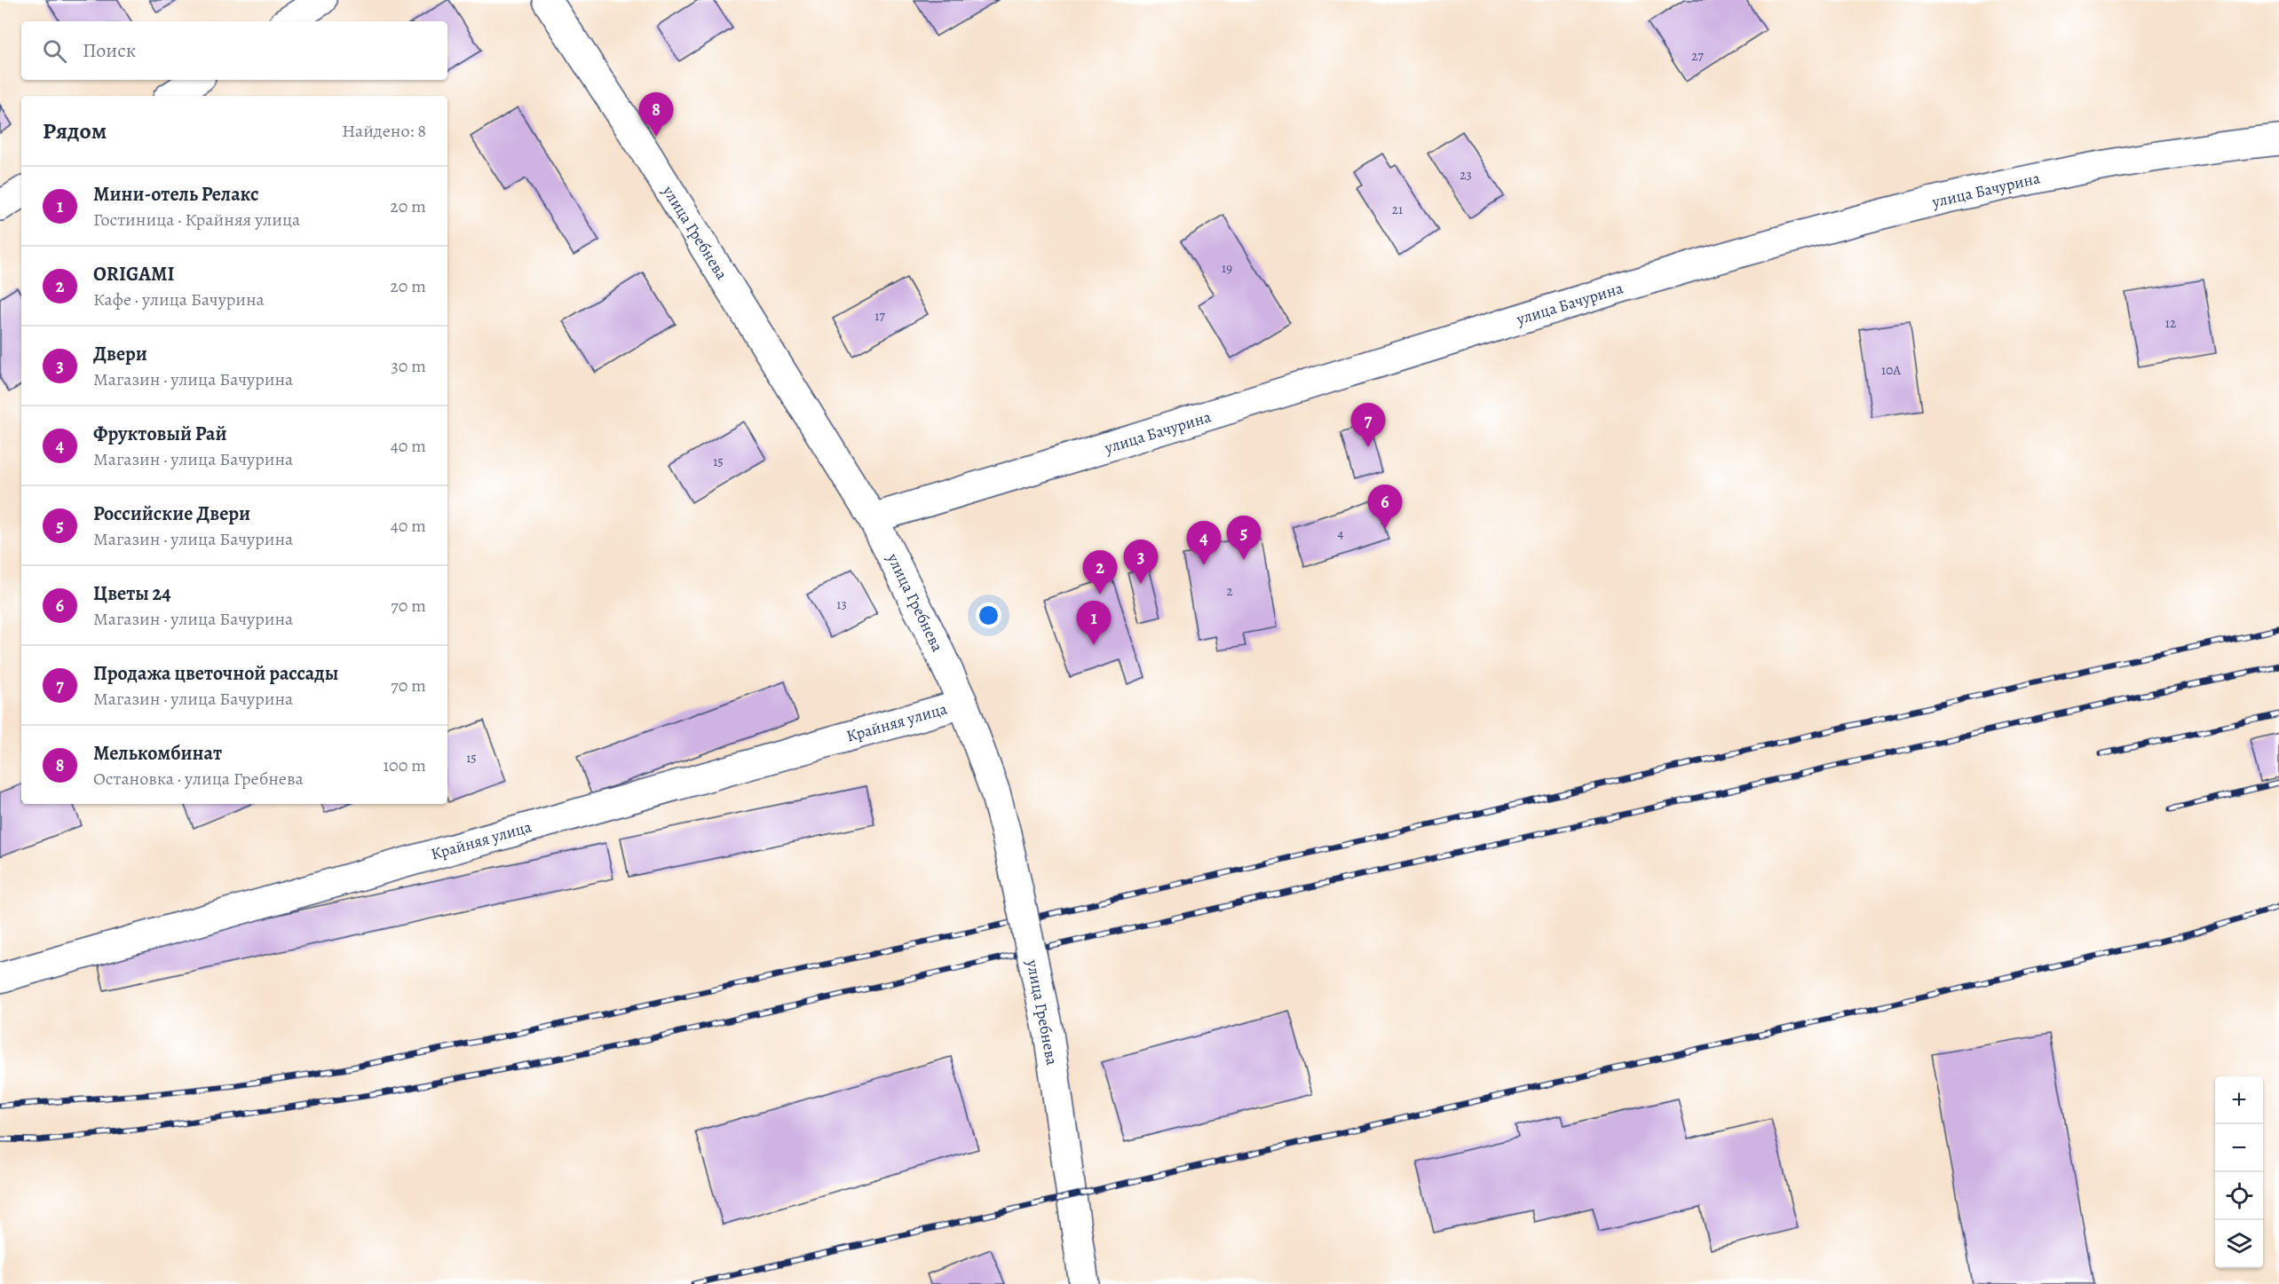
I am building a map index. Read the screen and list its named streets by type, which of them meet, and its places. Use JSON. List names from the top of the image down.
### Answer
{
  "streets": {
    "street": ["улица Бачурина", "улица Гребнева", "Крайняя улица"]
  },
  "crossings": [
    ["улица Бачурина", "улица Гребнева"],
    ["улица Гребнева", "Крайняя улица"]
  ],
  "house_numbers": [
    "27",
    "23",
    "21",
    "19",
    "17",
    "12",
    "10А",
    "15",
    "4",
    "2",
    "13",
    "15"
  ],
  "page": {
    "search": "Поиск",
    "pins": [
      "8",
      "7",
      "6",
      "5",
      "4",
      "3",
      "2",
      "1"
    ],
    "heading": ["Рядом", "Найдено: 8"],
    "list": [
      {
        "mark": "1",
        "name": "Мини-отель Релакс",
        "note": "Гостиница · Крайняя улица",
        "value": "20 m"
      },
      {
        "mark": "2",
        "name": "ORIGAMI",
        "note": "Кафе · улица Бачурина",
        "value": "20 m"
      },
      {
        "mark": "3",
        "name": "Двери",
        "note": "Магазин · улица Бачурина",
        "value": "30 m"
      },
      {
        "mark": "4",
        "name": "Фруктовый Рай",
        "note": "Магазин · улица Бачурина",
        "value": "40 m"
      },
      {
        "mark": "5",
        "name": "Российские Двери",
        "note": "Магазин · улица Бачурина",
        "value": "40 m"
      },
      {
        "mark": "6",
        "name": "Цветы 24",
        "note": "Магазин · улица Бачурина",
        "value": "70 m"
      },
      {
        "mark": "7",
        "name": "Продажа цветочной рассады",
        "note": "Магазин · улица Бачурина",
        "value": "70 m"
      },
      {
        "mark": "8",
        "name": "Мелькомбинат",
        "note": "Остановка · улица Гребнева",
        "value": "100 m"
      }
    ],
    "map_buttons": ["+", "−"]
  }
}
